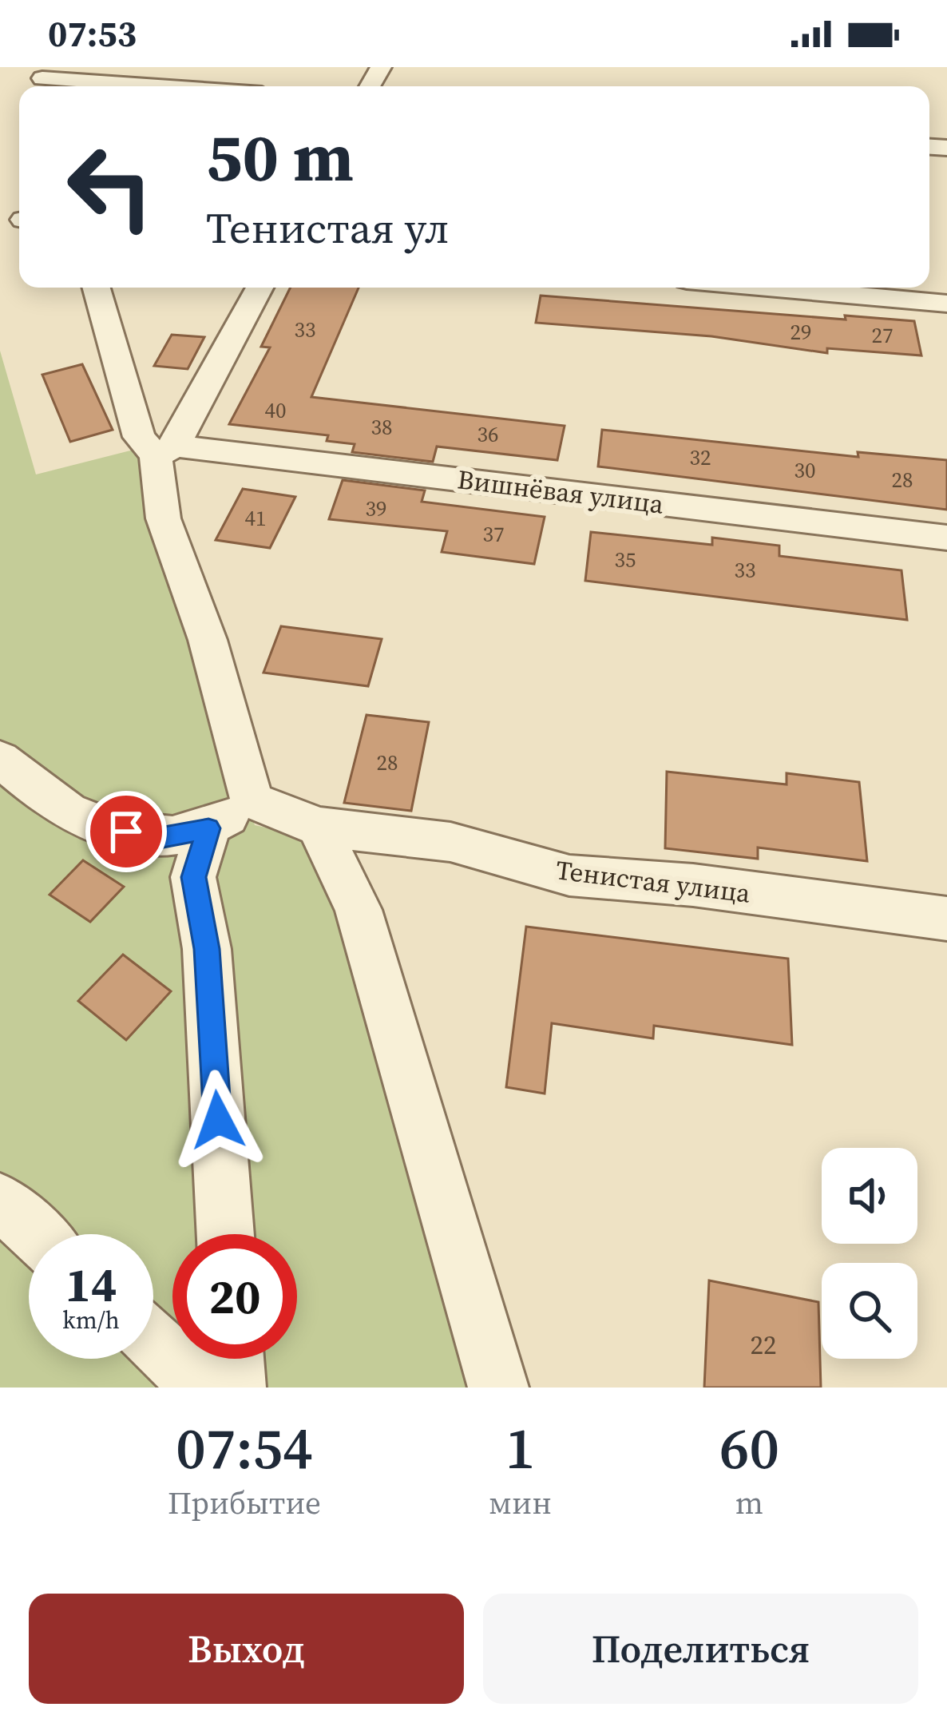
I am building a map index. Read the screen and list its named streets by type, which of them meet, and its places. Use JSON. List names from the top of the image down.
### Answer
{
  "streets": {
    "street": ["Вишнёвая улица", "Тенистая улица"]
  },
  "house_numbers": [
    "33",
    "29",
    "27",
    "40",
    "38",
    "36",
    "32",
    "30",
    "28",
    "39",
    "41",
    "37",
    "35",
    "33",
    "28",
    "22"
  ],
  "page": {
    "status": "07:53",
    "turn": ["50 m", "Тенистая ул"],
    "speed": "14 km/h",
    "limit": "20",
    "eta": [
      "07:54",
      "Прибытие",
      "1",
      "мин",
      "60",
      "m"
    ],
    "buttons": ["Выход", "Поделиться"]
  }
}
